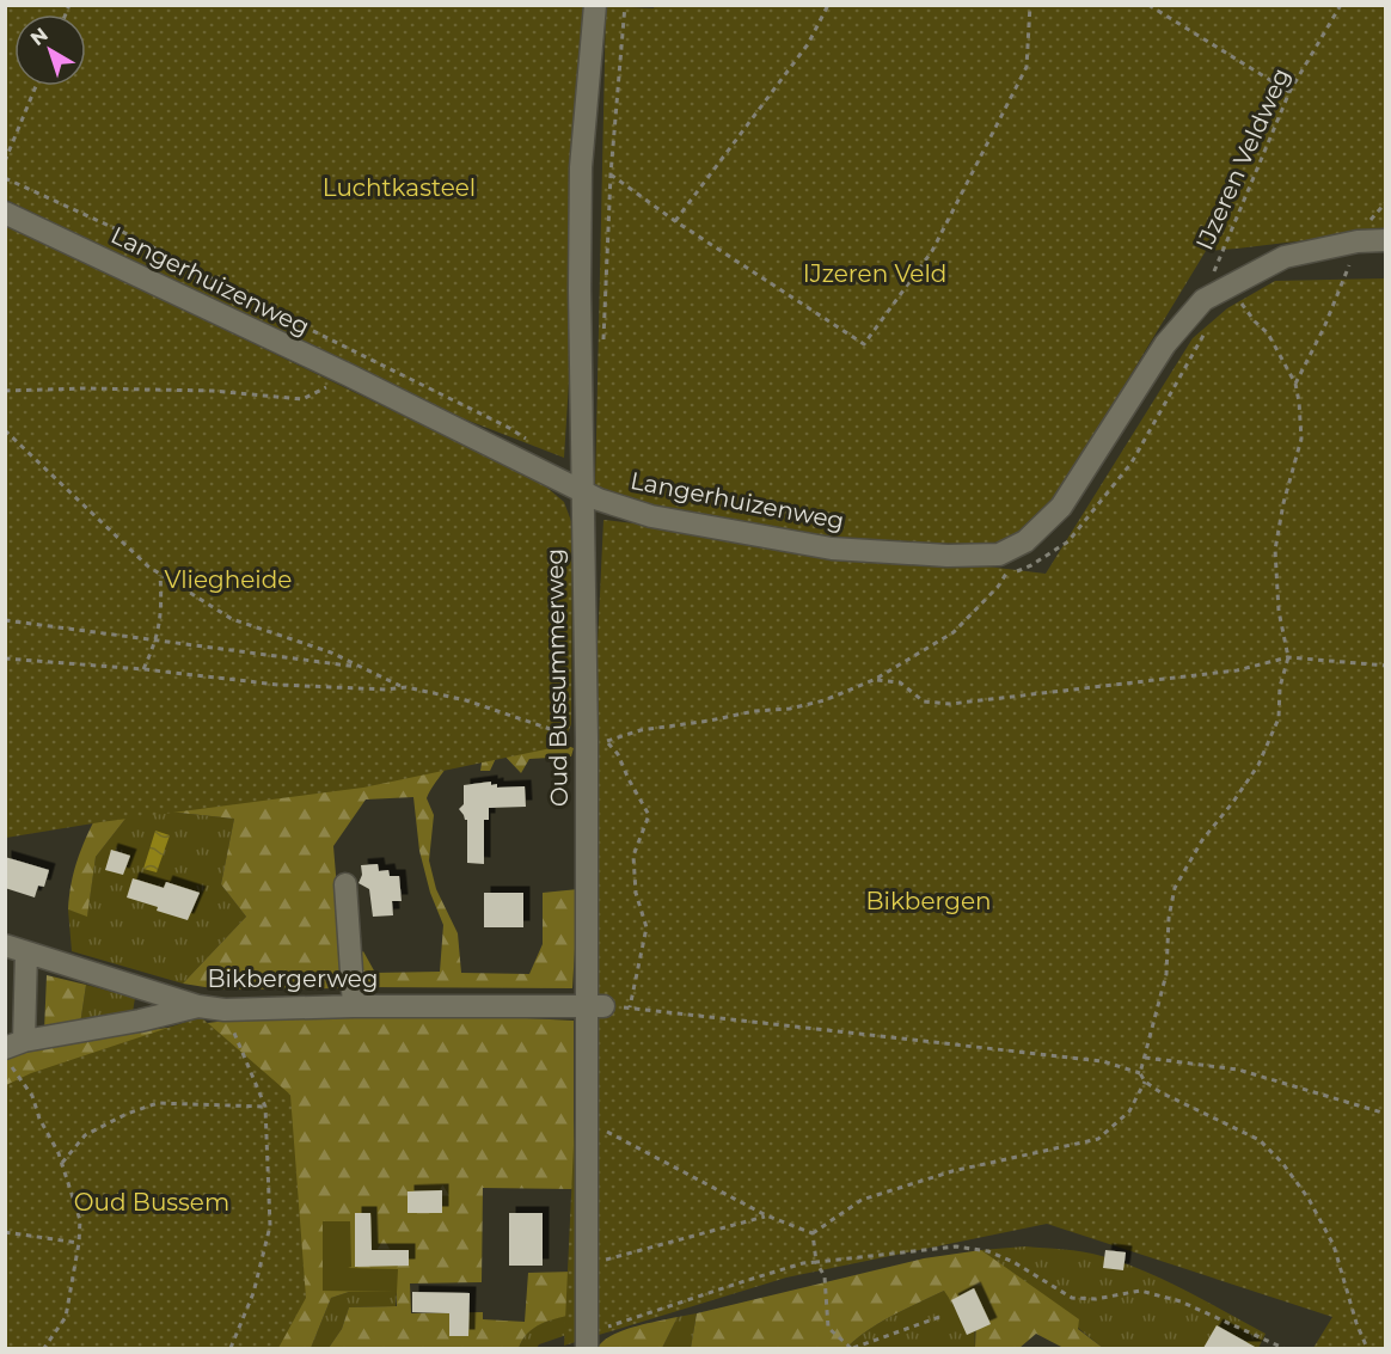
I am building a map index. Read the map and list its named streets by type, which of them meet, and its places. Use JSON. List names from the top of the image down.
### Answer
{
  "streets": {
    "street": ["Langerhuizenweg", "Oud Bussummerweg", "Bikbergerweg"],
    "path": ["IJzeren Veldweg"]
  },
  "crossings": [
    ["IJzeren Veldweg", "Langerhuizenweg"],
    ["Langerhuizenweg", "Oud Bussummerweg"],
    ["Oud Bussummerweg", "Bikbergerweg"]
  ],
  "parks": [
    "Luchtkasteel",
    "IJzeren Veld",
    "Vliegheide",
    "Bikbergen",
    "Oud Bussem"
  ],
  "north": "top left"
}
